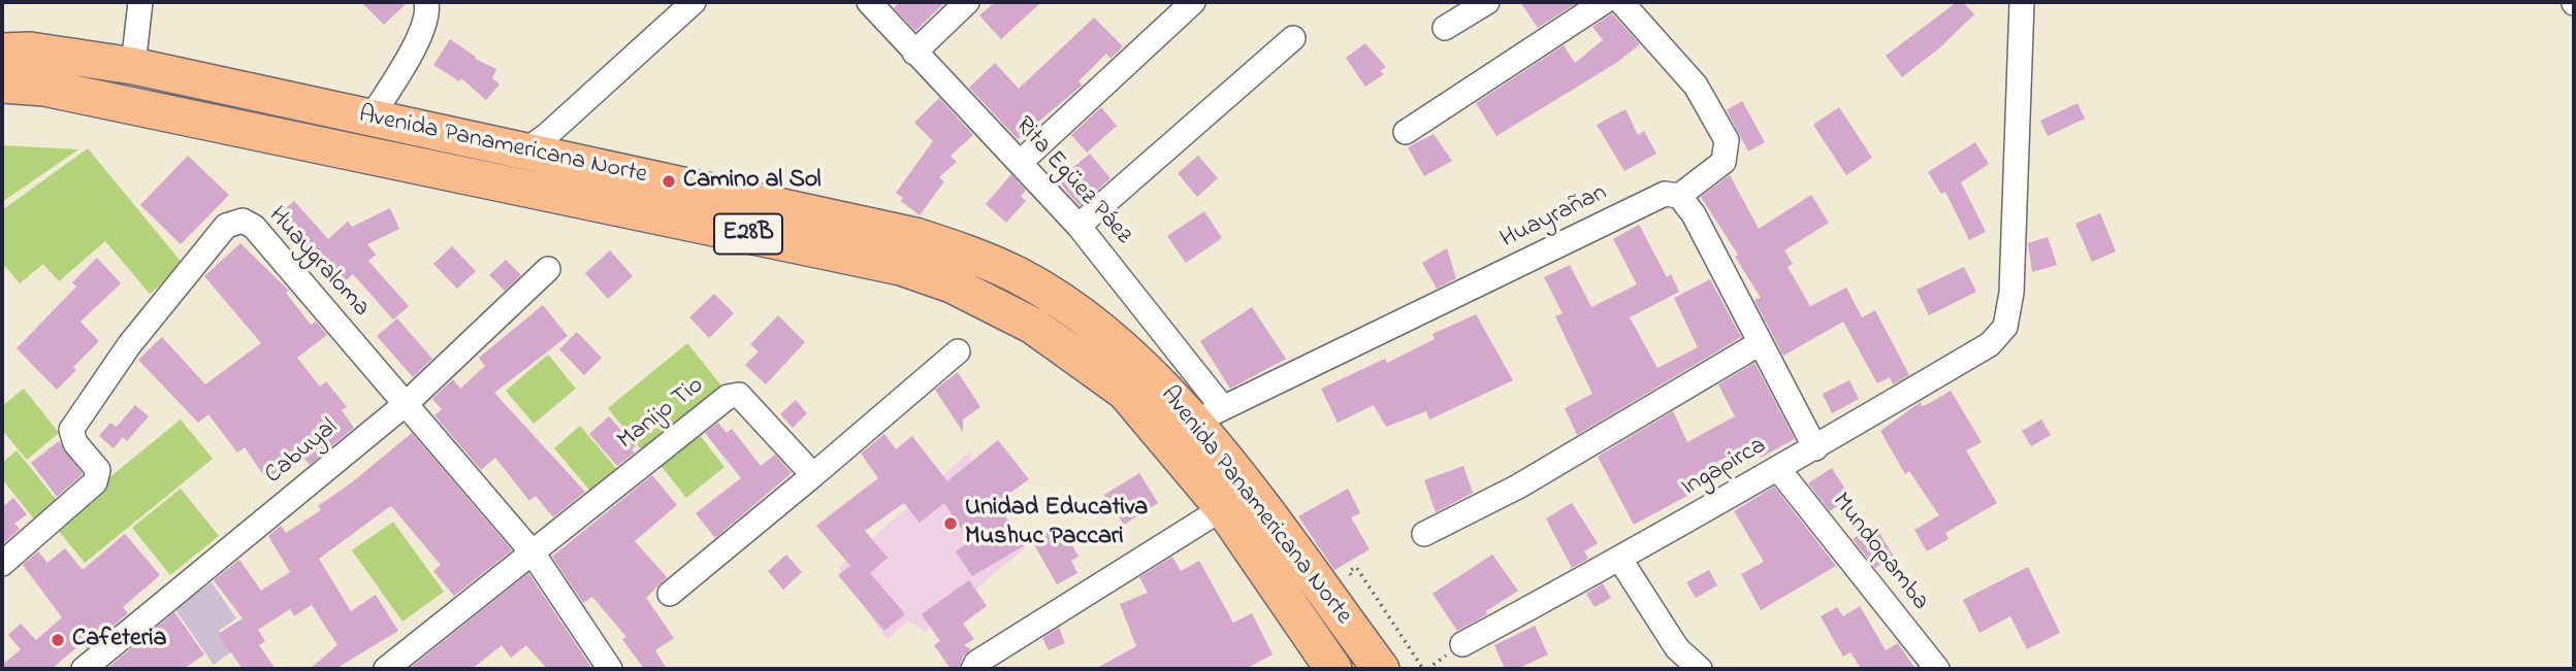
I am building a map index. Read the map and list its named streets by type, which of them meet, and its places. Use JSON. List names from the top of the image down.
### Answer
{
  "streets": {
    "highway": ["Avenida Panamericana Norte", "E28B"],
    "street": [
      "Rita Egüez Páez",
      "Huayrañan",
      "Huaygraloma",
      "Manijo Tio",
      "Cabuyal",
      "Ingapirca",
      "Mundopamba"
    ]
  },
  "crossings": [
    ["Avenida Panamericana Norte", "Rita Egüez Páez"],
    ["Avenida Panamericana Norte", "Huayrañan"],
    ["Rita Egüez Páez", "Huayrañan"],
    ["Huaygraloma", "Manijo Tio"],
    ["Huaygraloma", "Cabuyal"],
    ["Ingapirca", "Mundopamba"]
  ],
  "places": ["Camino al Sol", "Unidad Educativa Mushuc Paccari", "Cafeteria"]
}
